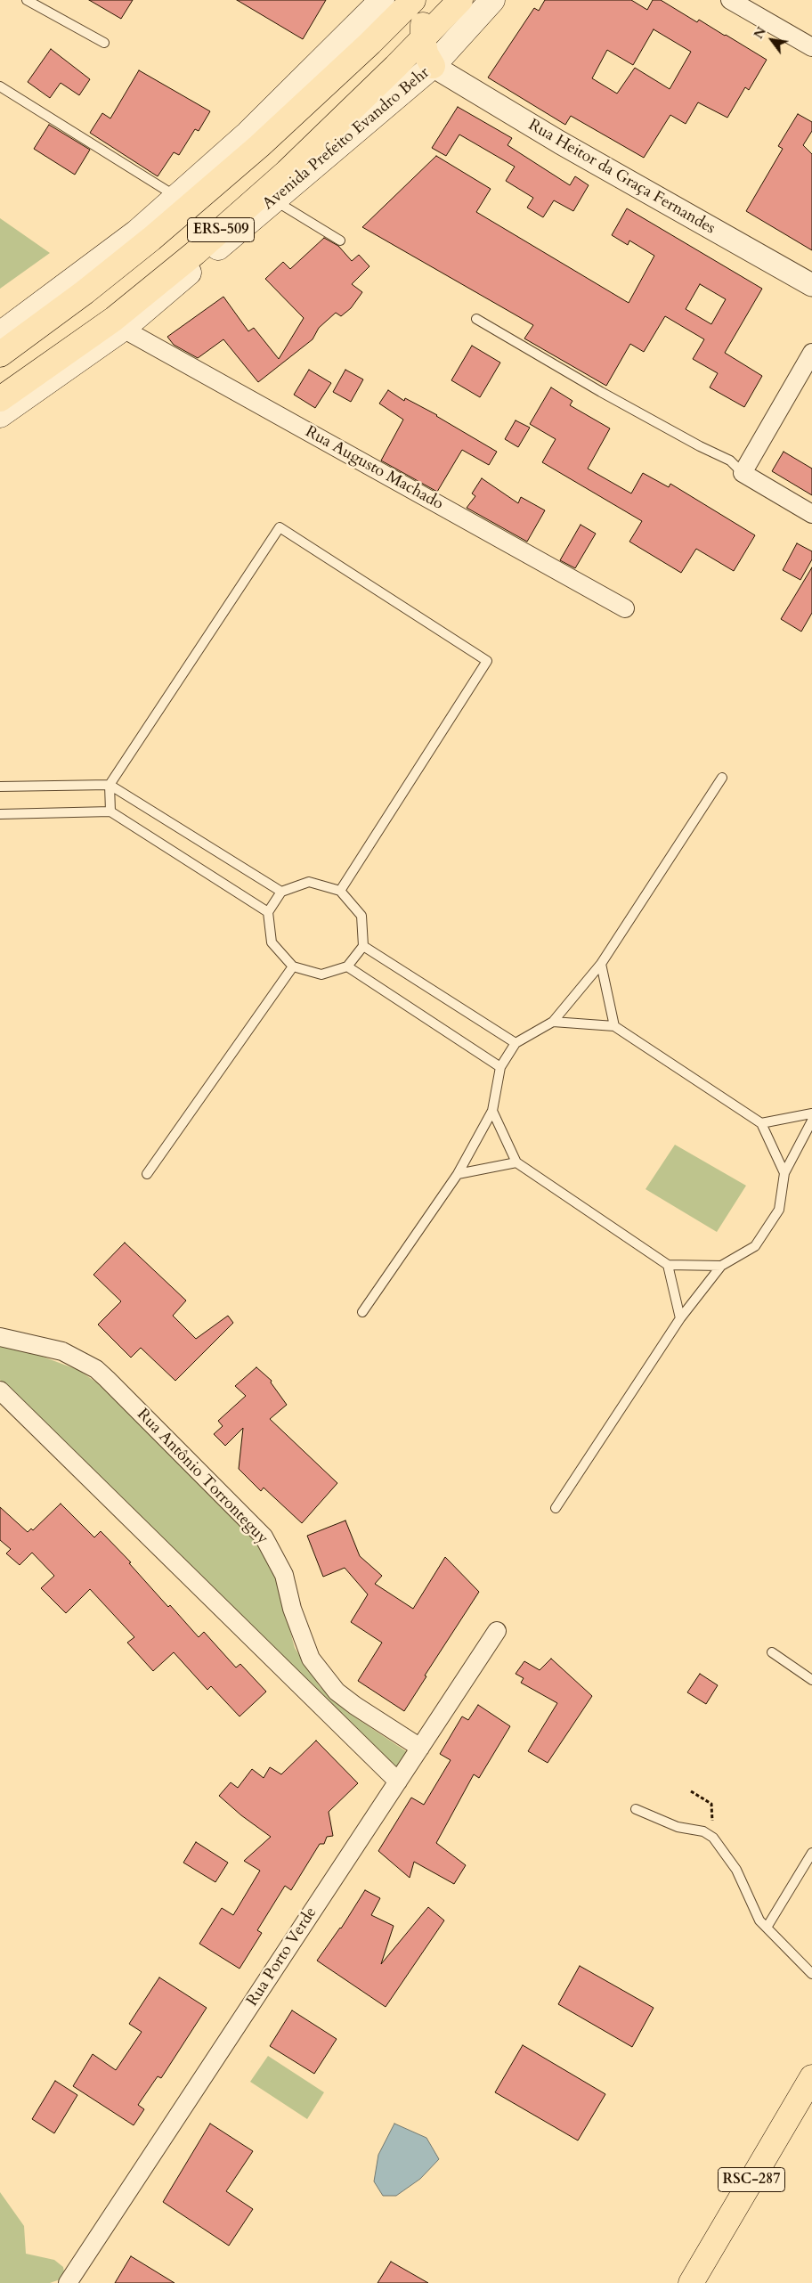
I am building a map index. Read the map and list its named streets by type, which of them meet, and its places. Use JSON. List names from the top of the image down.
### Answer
{
  "streets": {
    "highway": ["Avenida Prefeito Evandro Behr", "ERS-509", "RSC-287"],
    "street": [
      "Rua Heitor da Graça Fernandes",
      "Rua Augusto Machado",
      "Rua Antônio Torronteguy",
      "Rua Porto Verde"
    ]
  },
  "crossings": [
    ["Avenida Prefeito Evandro Behr", "Rua Heitor da Graça Fernandes"],
    ["Avenida Prefeito Evandro Behr", "ERS-509"],
    ["Avenida Prefeito Evandro Behr", "Rua Augusto Machado"],
    ["Rua Antônio Torronteguy", "Rua Porto Verde"]
  ],
  "north": "top left"
}
